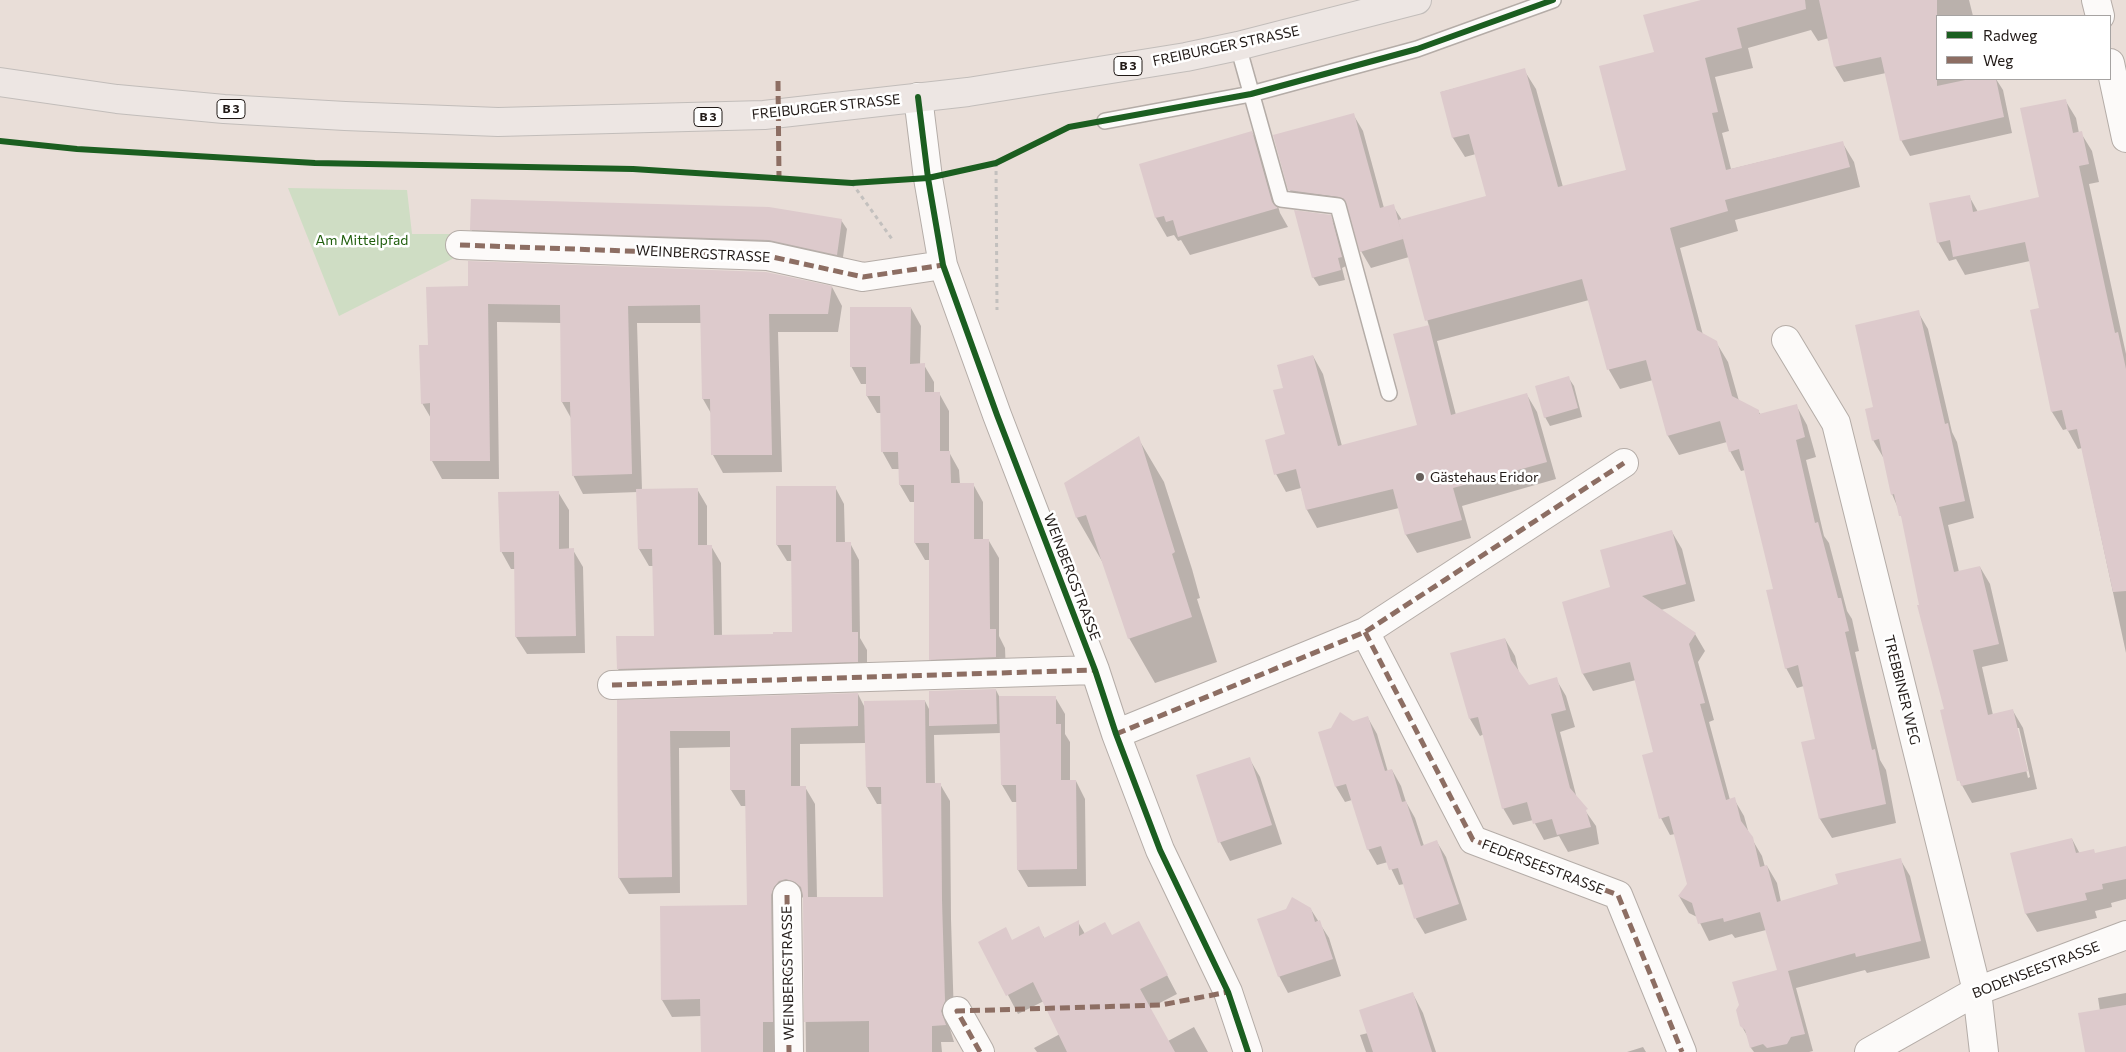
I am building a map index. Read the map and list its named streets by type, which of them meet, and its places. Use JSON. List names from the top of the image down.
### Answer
{
  "streets": {
    "main road": ["FREIBURGER STRASSE", "B 3"],
    "street": [
      "WEINBERGSTRASSE",
      "TREBBINER WEG",
      "FEDERSEESTRASSE",
      "BODENSEESTRASSE"
    ]
  },
  "crossings": [
    ["FREIBURGER STRASSE", "WEINBERGSTRASSE"],
    ["TREBBINER WEG", "BODENSEESTRASSE"]
  ],
  "parks": ["Am Mittelpfad"],
  "places": ["Gästehaus Eridor"],
  "legend": ["Radweg", "Weg"]
}
